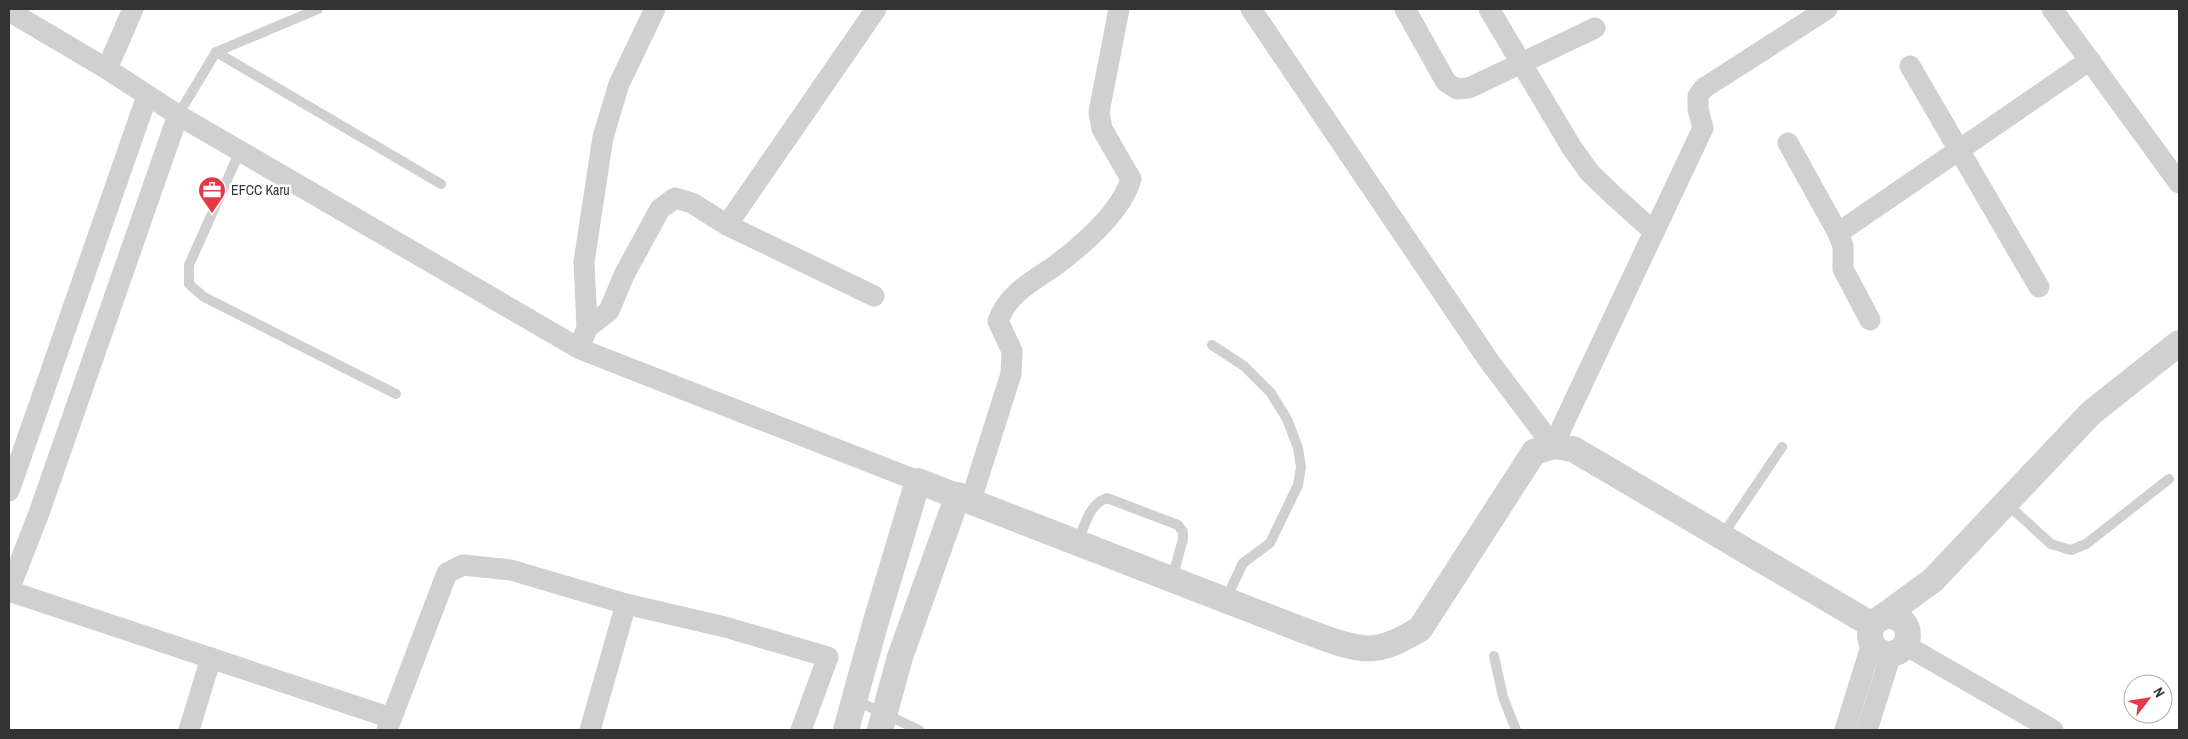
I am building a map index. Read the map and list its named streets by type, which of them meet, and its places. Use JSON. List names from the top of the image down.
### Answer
{
  "places": {
    "office": ["EFCC Karu"]
  },
  "north": "top right"
}
